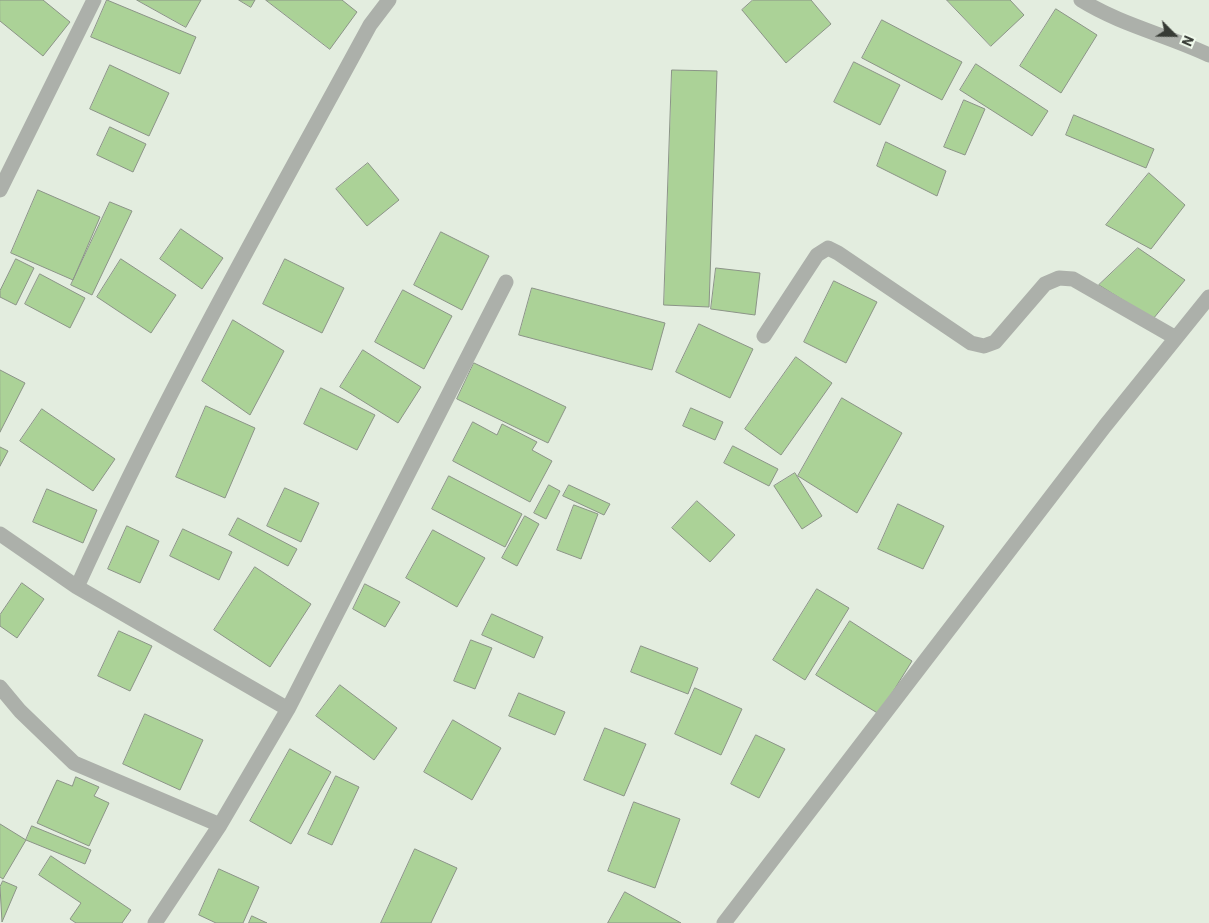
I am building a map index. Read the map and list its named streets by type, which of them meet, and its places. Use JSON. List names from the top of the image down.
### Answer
{
  "north": "bottom right"
}
